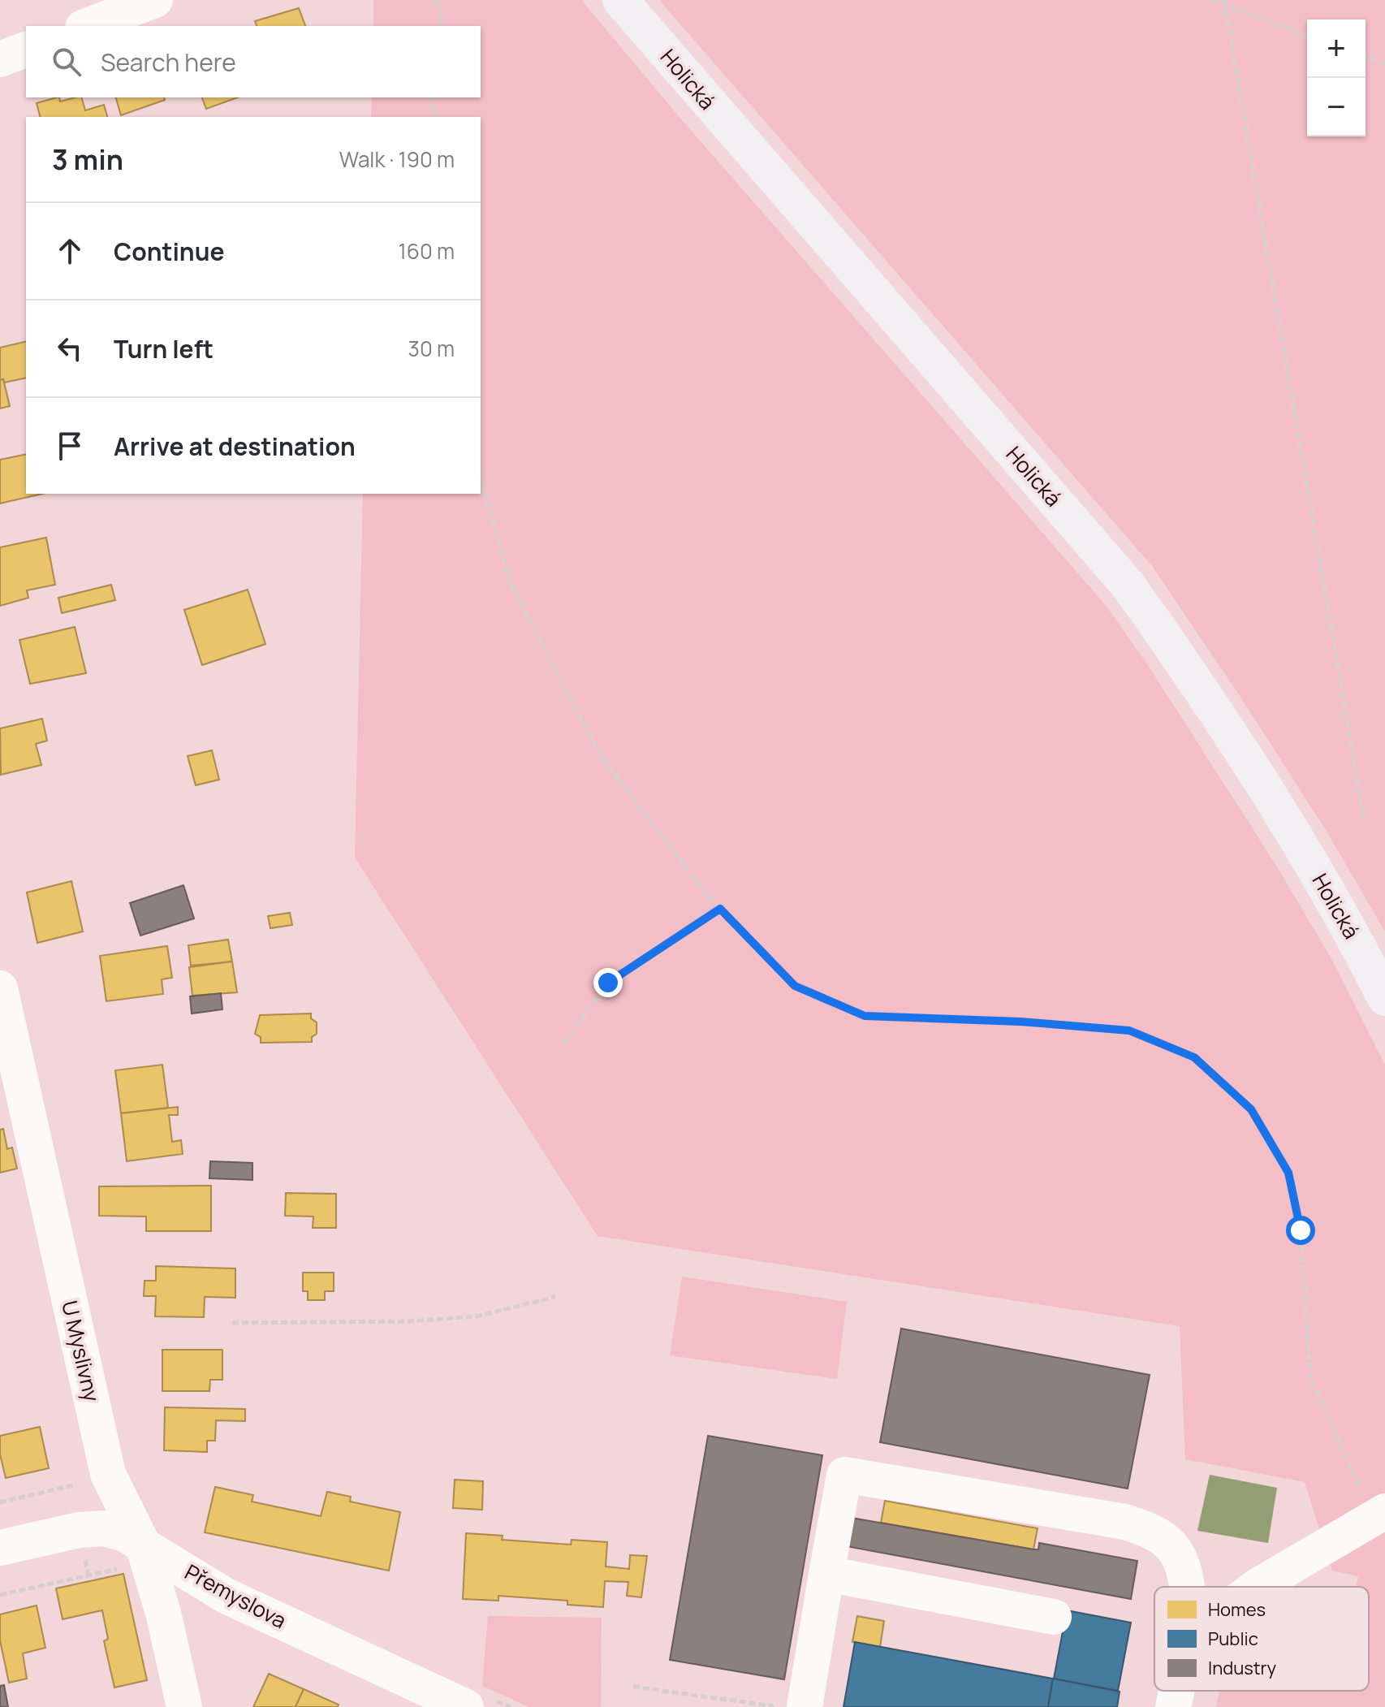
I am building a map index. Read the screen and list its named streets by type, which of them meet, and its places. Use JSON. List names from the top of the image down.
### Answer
{
  "streets": {
    "main road": ["Holická"],
    "street": ["U Myslivny", "Přemyslova"]
  },
  "crossings": [
    ["U Myslivny", "Přemyslova"]
  ],
  "legend": ["Homes", "Public", "Industry"],
  "page": {
    "map_buttons": ["+", "−"],
    "search": "Search here",
    "heading": ["3 min", "Walk · 190 m"],
    "list": [
      ["Continue", "160 m"],
      ["Turn left", "30 m"],
      "Arrive at destination"
    ]
  }
}
